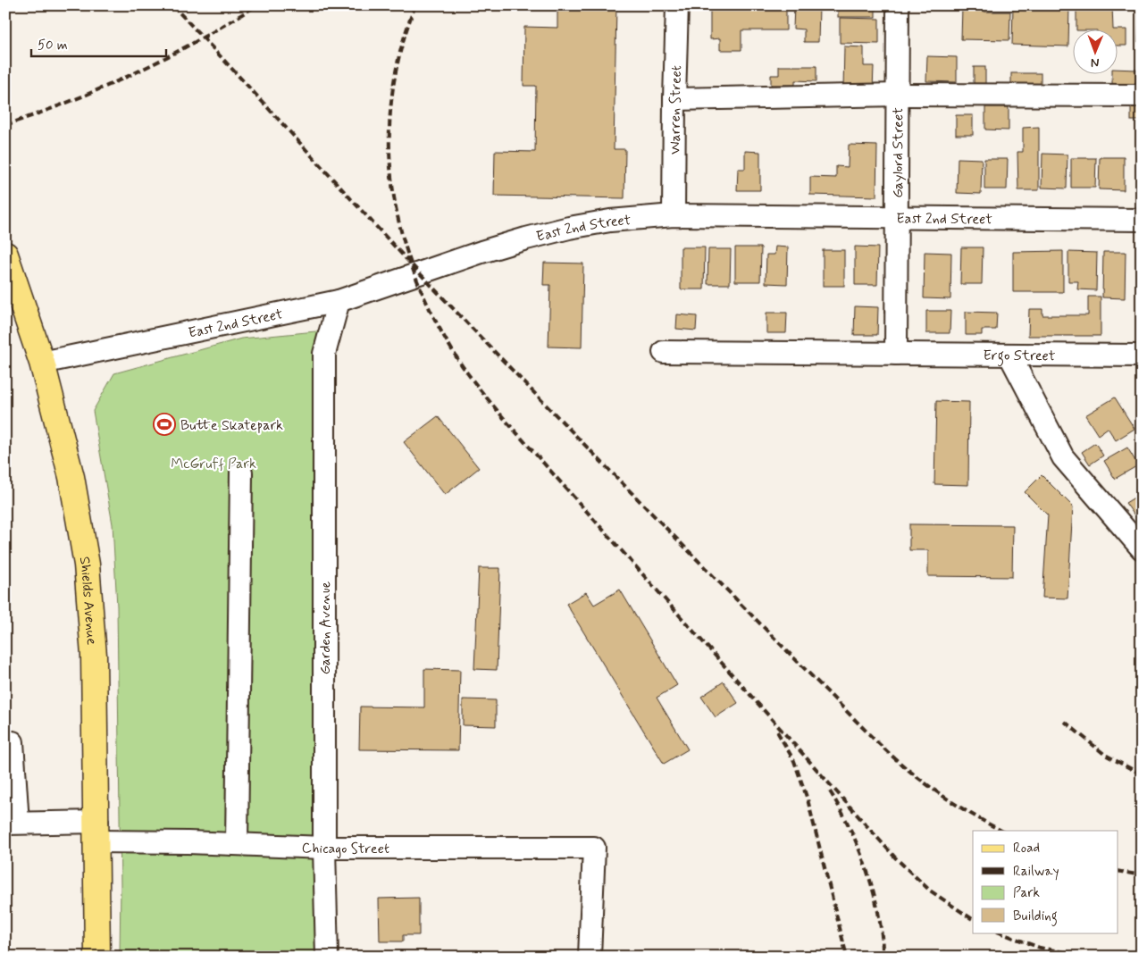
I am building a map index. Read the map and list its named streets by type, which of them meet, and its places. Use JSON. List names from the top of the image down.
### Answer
{
  "streets": {
    "main road": ["Shields Avenue"],
    "street": [
      "Warren Street",
      "Gaylord Street",
      "East 2nd Street",
      "Ergo Street",
      "Garden Avenue",
      "Chicago Street"
    ]
  },
  "crossings": [
    ["Warren Street", "East 2nd Street"],
    ["Gaylord Street", "East 2nd Street"],
    ["Gaylord Street", "Ergo Street"],
    ["East 2nd Street", "Shields Avenue"],
    ["East 2nd Street", "Garden Avenue"],
    ["Shields Avenue", "Chicago Street"],
    ["Garden Avenue", "Chicago Street"]
  ],
  "parks": ["McGruff Park"],
  "places": {
    "sports": ["Butte Skatepark"]
  },
  "legend": [
    "Road",
    "Railway",
    "Park",
    "Building"
  ],
  "scale_bar": "50 m",
  "north": "bottom"
}
